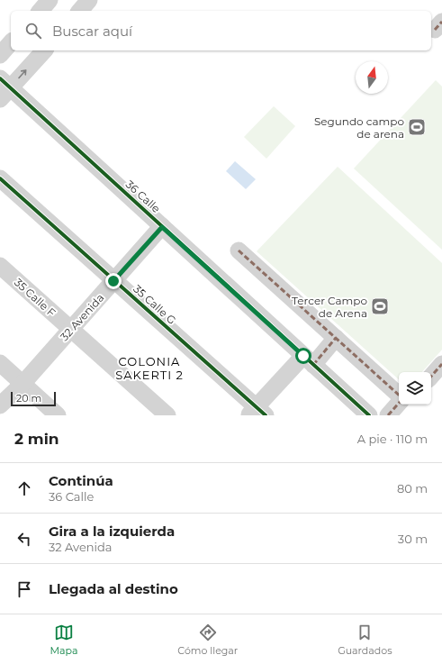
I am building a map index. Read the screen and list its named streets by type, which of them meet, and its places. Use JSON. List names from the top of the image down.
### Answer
{
  "streets": {
    "street": [
      "36 Calle",
      "35 Calle F",
      "35 Calle G",
      "32 Avenida"
    ]
  },
  "crossings": [
    ["36 Calle", "32 Avenida"],
    ["35 Calle F", "32 Avenida"],
    ["35 Calle G", "32 Avenida"]
  ],
  "districts": ["COLONIA SAKERTI 2"],
  "places": {
    "sports": ["Segundo campo de arena", "Tercer Campo de Arena"]
  },
  "scale_bar": "20 m",
  "north": "top",
  "page": {
    "search": "Buscar aquí",
    "scale": "20 m",
    "heading": ["2 min", "A pie · 110 m"],
    "list": [
      ["Continúa", "36 Calle", "80 m"],
      ["Gira a la izquierda", "32 Avenida", "30 m"],
      "Llegada al destino"
    ],
    "nav": ["Mapa", "Cómo llegar", "Guardados"]
  }
}
